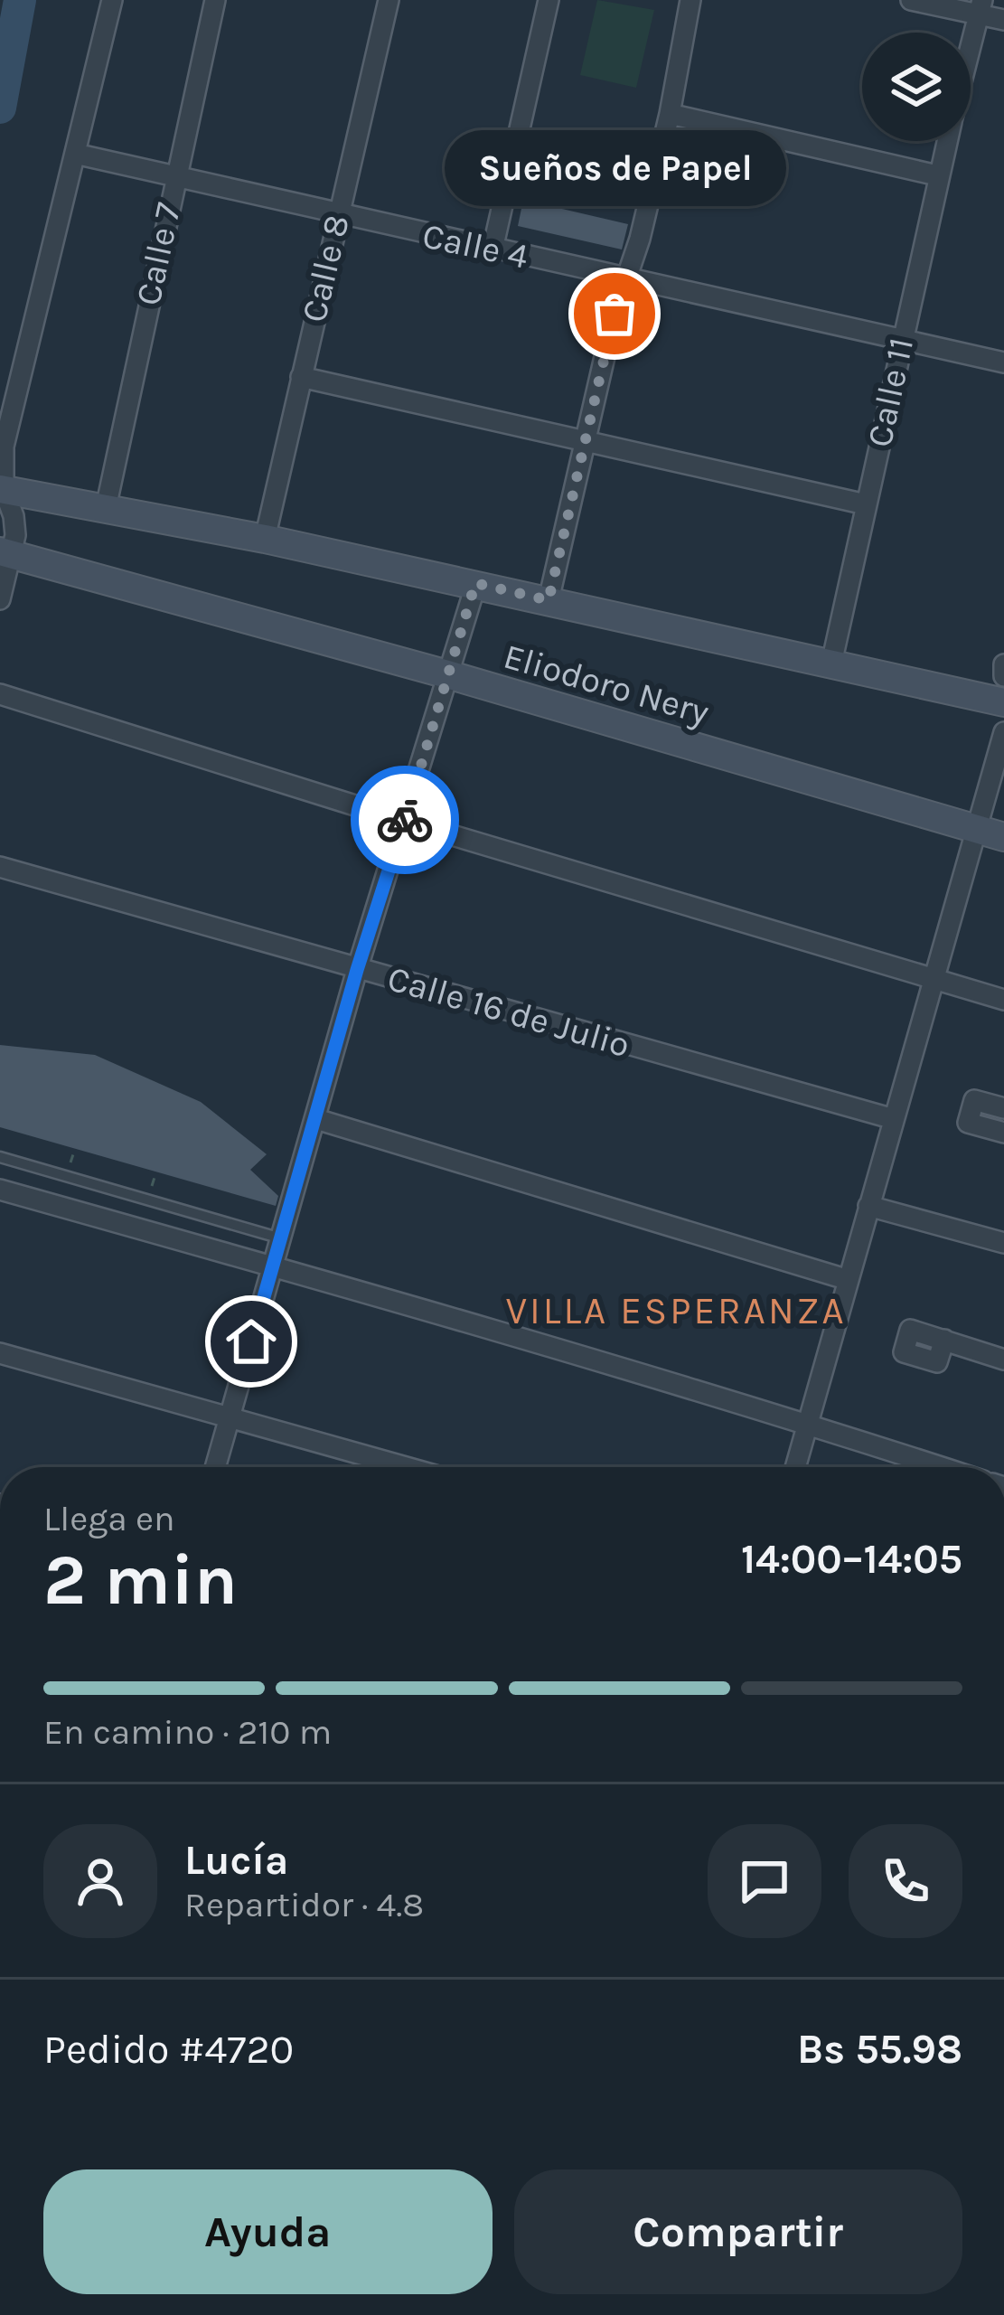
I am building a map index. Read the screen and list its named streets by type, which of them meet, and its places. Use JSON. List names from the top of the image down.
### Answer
{
  "streets": {
    "street": [
      "Calle 4",
      "Calle 7",
      "Calle 8",
      "Calle 11",
      "Eliodoro Nery",
      "Calle 16 de Julio"
    ]
  },
  "crossings": [
    ["Calle 4", "Calle 7"],
    ["Calle 4", "Calle 8"],
    ["Calle 4", "Calle 11"],
    ["Calle 7", "Eliodoro Nery"],
    ["Calle 8", "Eliodoro Nery"],
    ["Calle 11", "Eliodoro Nery"]
  ],
  "districts": ["VILLA ESPERANZA"],
  "places": ["Sueños de Papel"],
  "page": {
    "bubble": "Sueños de Papel",
    "heading": ["2 min", "Llega en", "14:00–14:05"],
    "panel": [
      "Lucía",
      "Repartidor · 4.8",
      "Pedido #4720",
      "Bs 55.98"
    ],
    "bar": "En camino · 210 m",
    "buttons": ["Ayuda", "Compartir"]
  }
}
